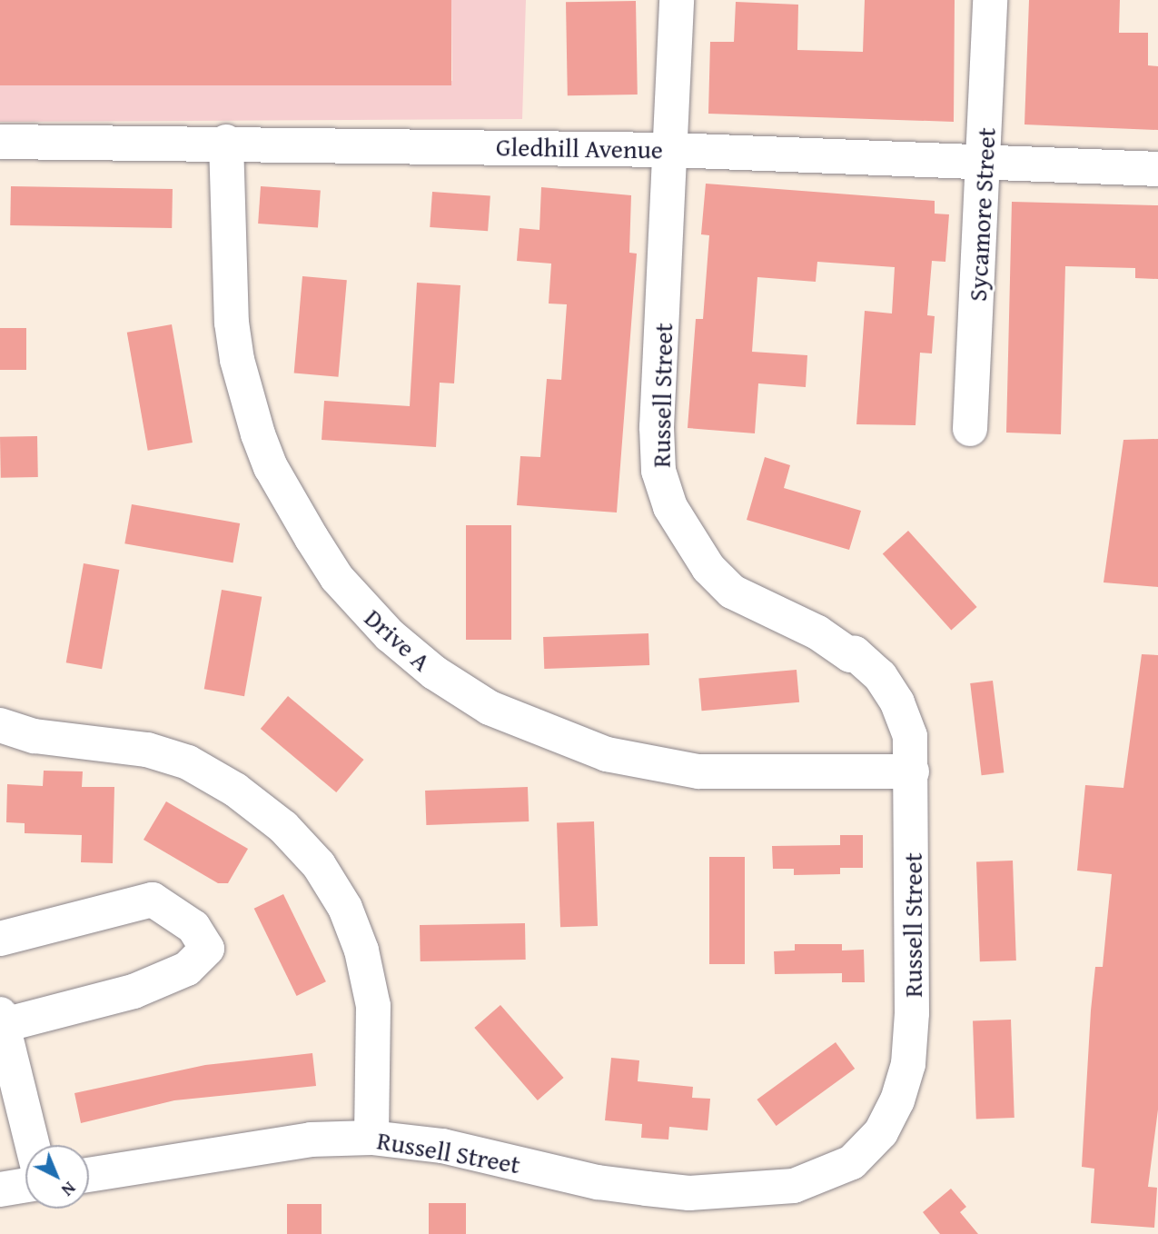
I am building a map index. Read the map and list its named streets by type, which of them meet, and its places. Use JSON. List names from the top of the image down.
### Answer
{
  "streets": {
    "street": [
      "Gledhill Avenue",
      "Sycamore Street",
      "Russell Street",
      "Drive A"
    ]
  },
  "crossings": [
    ["Gledhill Avenue", "Sycamore Street"],
    ["Gledhill Avenue", "Russell Street"],
    ["Gledhill Avenue", "Drive A"],
    ["Russell Street", "Drive A"]
  ],
  "north": "bottom right"
}
